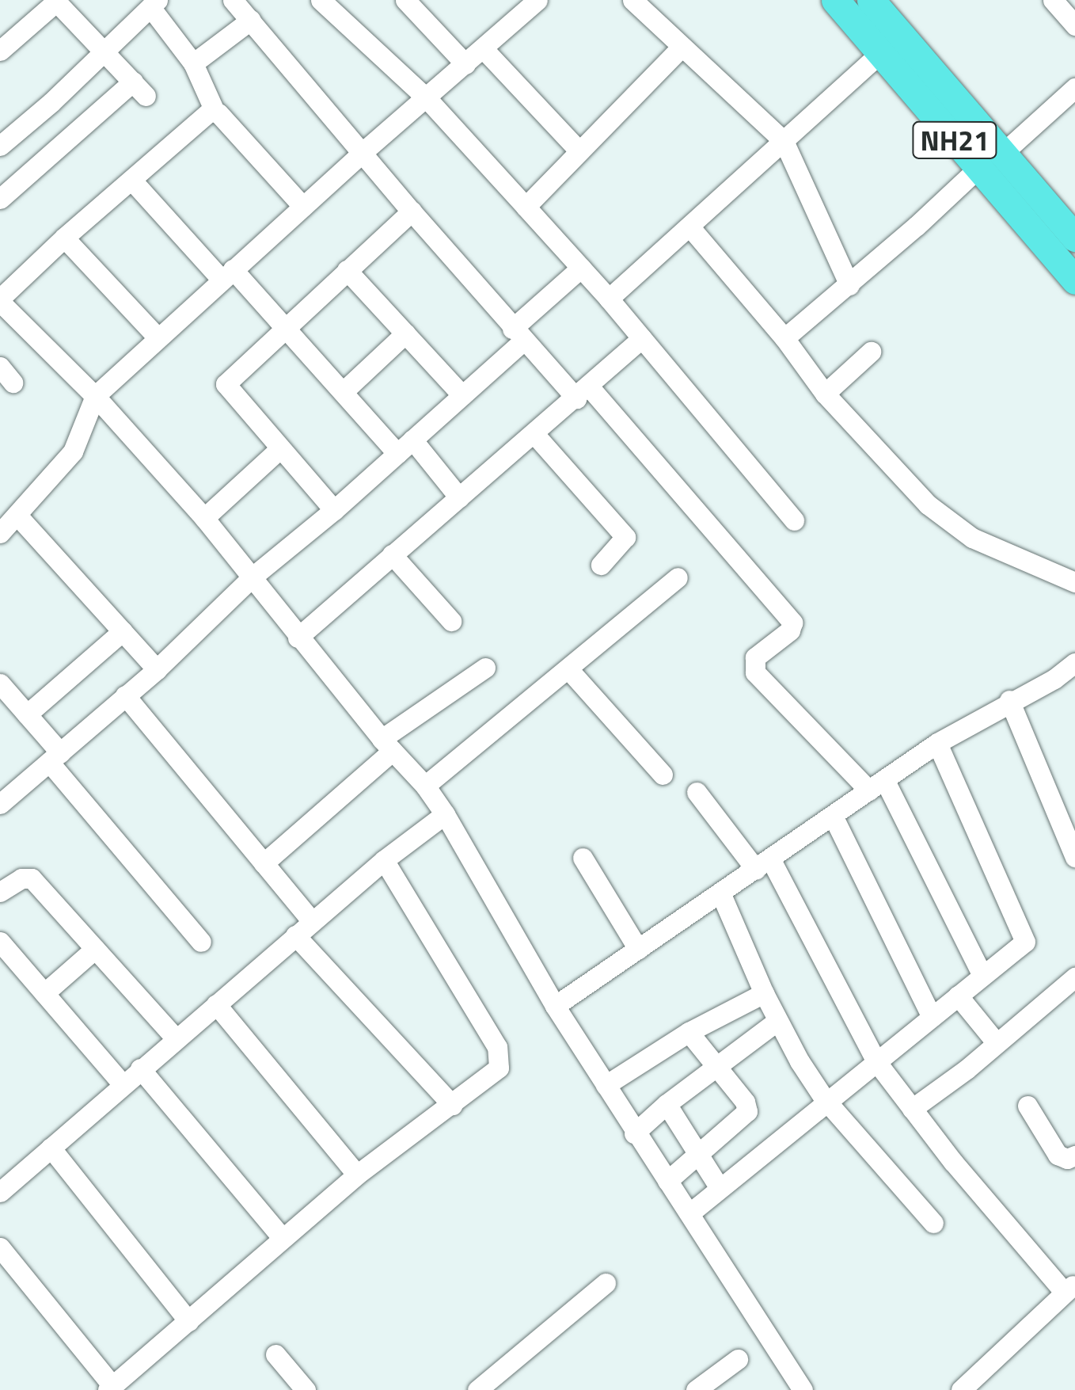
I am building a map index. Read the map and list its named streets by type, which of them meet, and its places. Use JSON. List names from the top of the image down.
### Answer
{
  "streets": {
    "highway": ["NH21"]
  }
}
